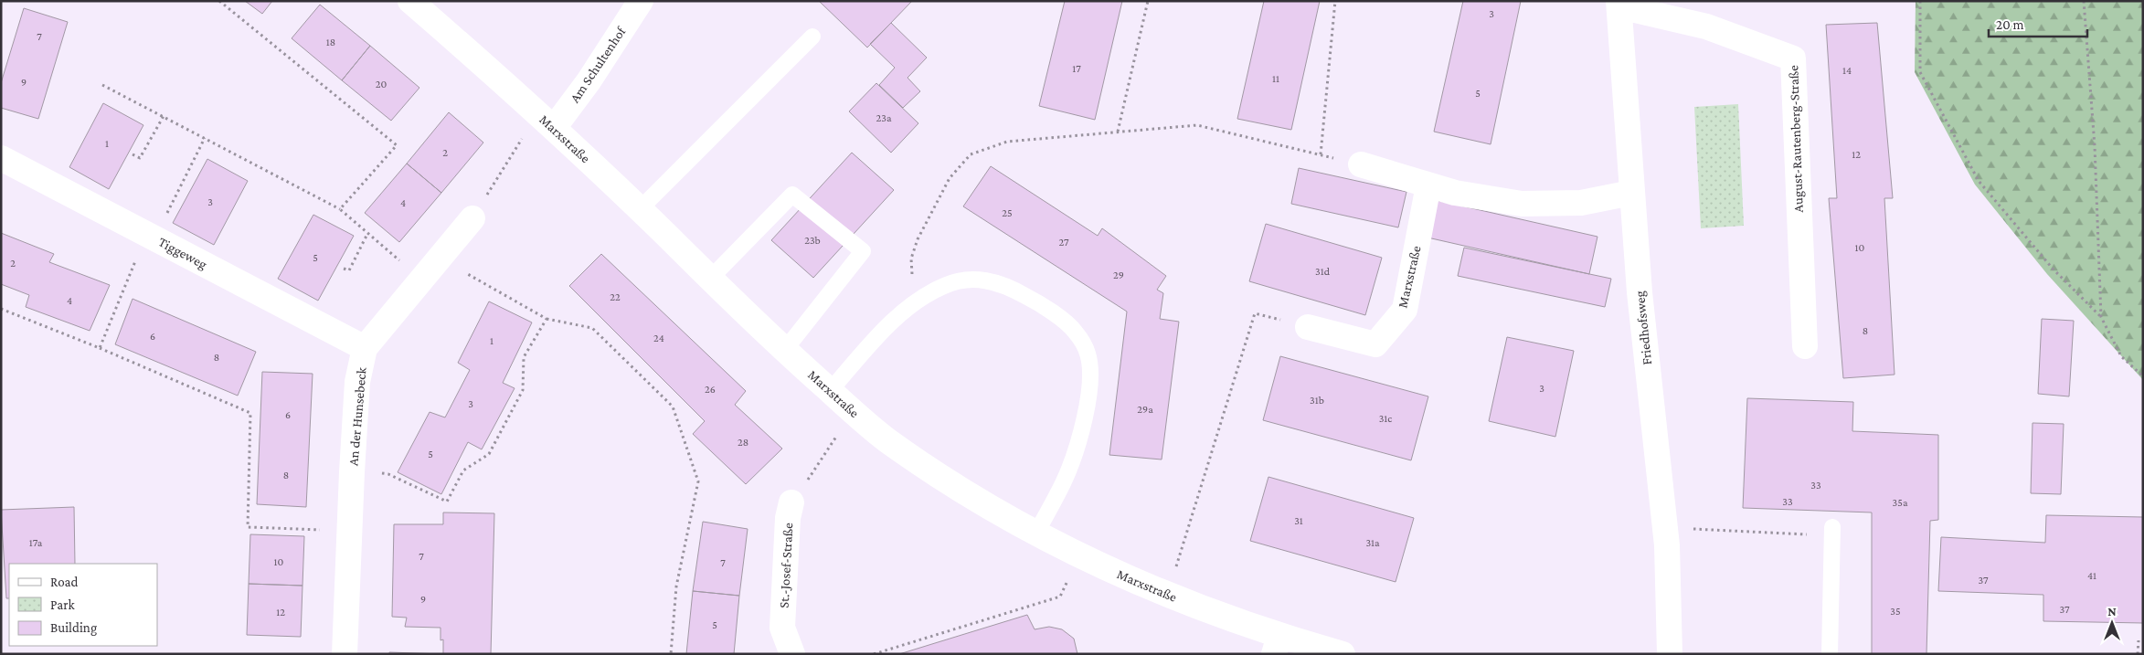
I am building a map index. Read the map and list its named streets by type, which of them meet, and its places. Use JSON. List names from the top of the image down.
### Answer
{
  "streets": {
    "street": [
      "Am Schultenhof",
      "Marxstraße",
      "August-Rautenberg-Straße",
      "Tiggeweg",
      "Friedhofsweg",
      "An der Hunsebeck",
      "St.-Josef-Straße"
    ]
  },
  "crossings": [
    ["Am Schultenhof", "Marxstraße"],
    ["August-Rautenberg-Straße", "Friedhofsweg"],
    ["Tiggeweg", "An der Hunsebeck"]
  ],
  "house_numbers": [
    "3",
    "7",
    "18",
    "17",
    "14",
    "11",
    "9",
    "20",
    "5",
    "23a",
    "1",
    "2",
    "12",
    "3",
    "4",
    "25",
    "23b",
    "27",
    "10",
    "5",
    "2",
    "31d",
    "29",
    "22",
    "4",
    "8",
    "6",
    "24",
    "1",
    "8",
    "3",
    "26",
    "31b",
    "3",
    "29a",
    "6",
    "31c",
    "28",
    "5",
    "8",
    "33",
    "33",
    "35a",
    "31",
    "17a",
    "31a",
    "7",
    "10",
    "7",
    "41",
    "37",
    "9",
    "37",
    "35",
    "12",
    "5"
  ],
  "legend": ["Road", "Park", "Building"],
  "scale_bar": "20 m",
  "north": "top"
}
